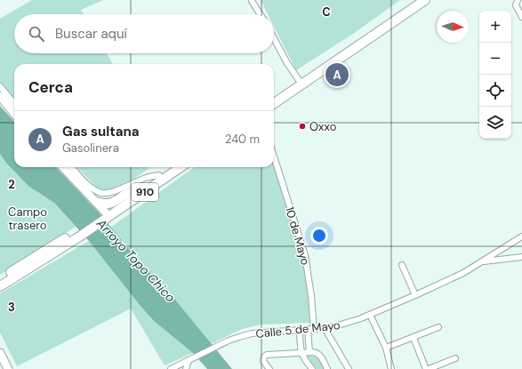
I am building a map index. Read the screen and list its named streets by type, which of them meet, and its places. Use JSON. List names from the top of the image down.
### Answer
{
  "streets": {
    "main road": ["910"],
    "street": ["10 de Mayo", "Calle 5 de Mayo"]
  },
  "crossings": [
    ["10 de Mayo", "Calle 5 de Mayo"]
  ],
  "water": ["Arroyo Topo Chico"],
  "parks": ["Campo trasero"],
  "places": ["Oxxo"],
  "north": "right",
  "page": {
    "map_buttons": ["+", "−"],
    "search": "Buscar aquí",
    "pins": "A",
    "heading": "Cerca",
    "list": [
      {
        "mark": "A",
        "name": "Gas sultana",
        "note": "Gasolinera",
        "value": "240 m"
      }
    ]
  },
  "grid": {
    "columns": ["C"],
    "rows": ["2", "3"]
  }
}
